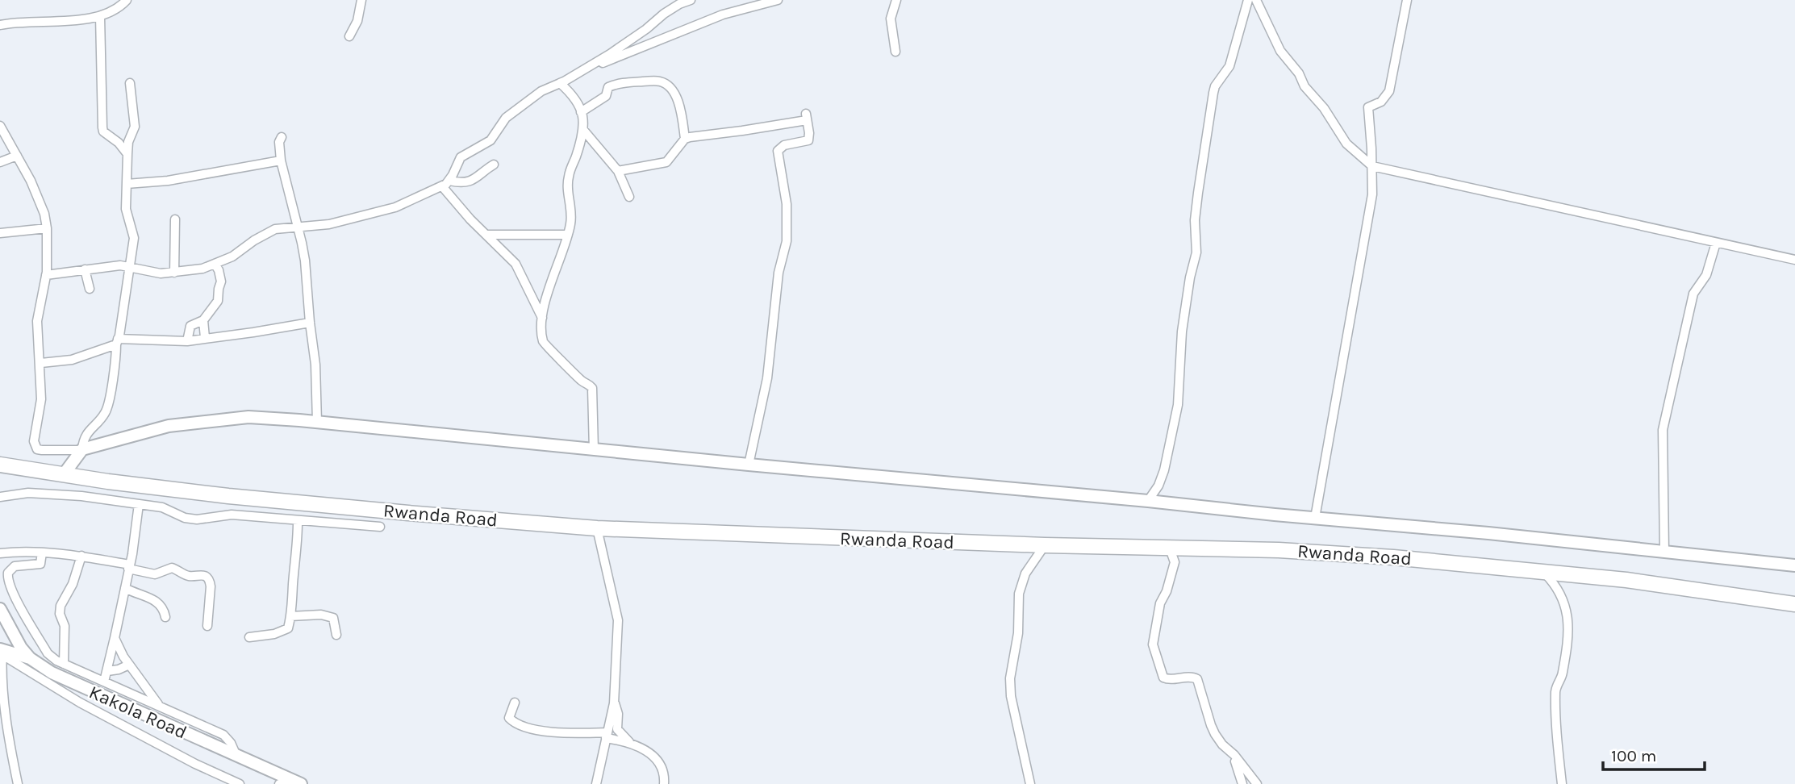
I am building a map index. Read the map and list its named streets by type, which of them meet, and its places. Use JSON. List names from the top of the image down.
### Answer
{
  "streets": {
    "highway": ["Rwanda Road"],
    "street": ["Kakola Road"]
  },
  "scale_bar": "100 m"
}
